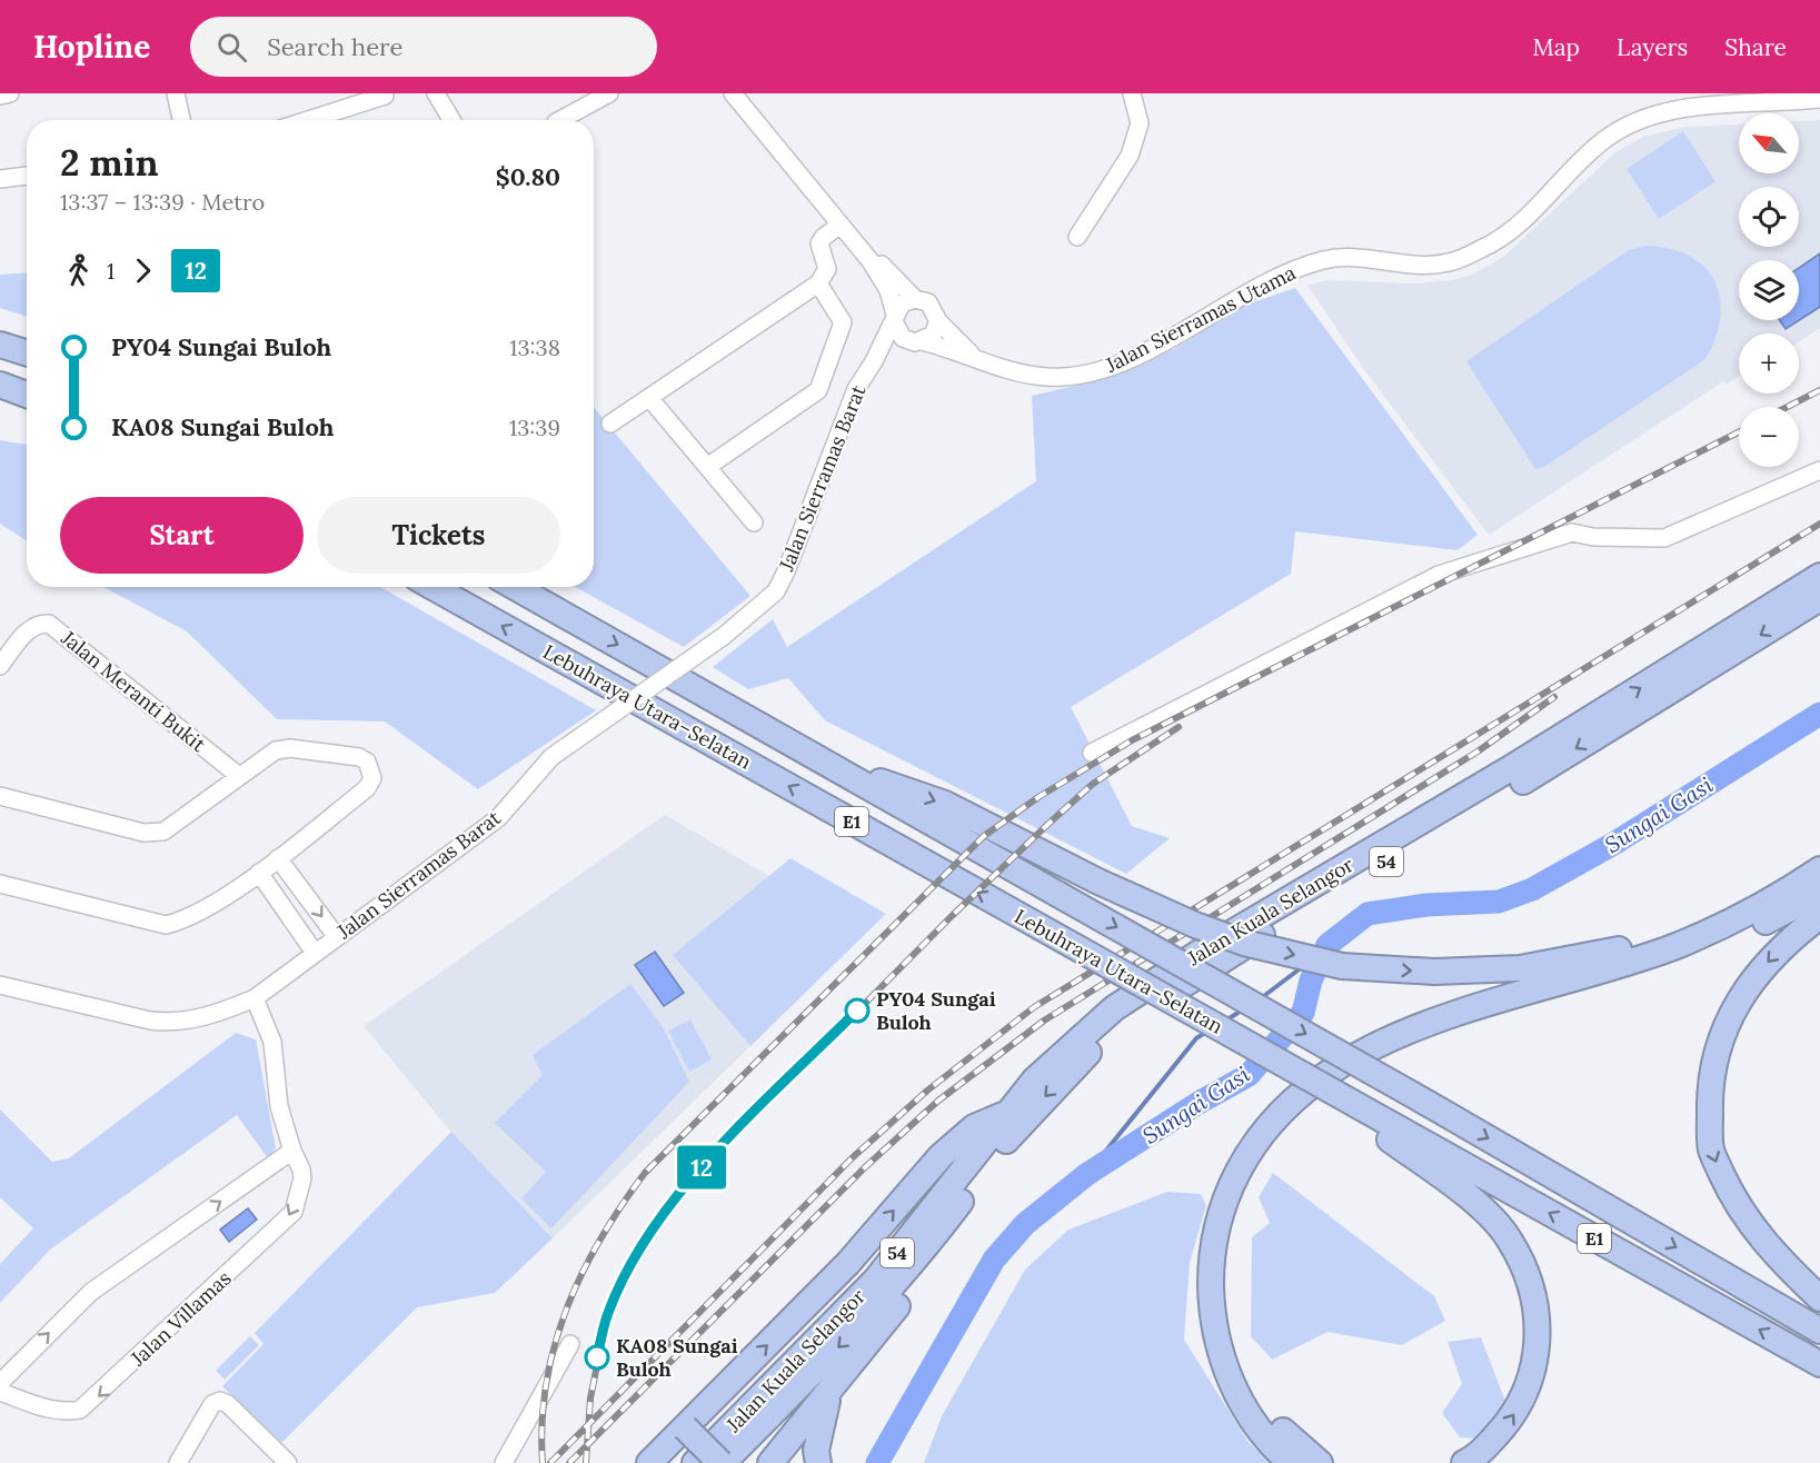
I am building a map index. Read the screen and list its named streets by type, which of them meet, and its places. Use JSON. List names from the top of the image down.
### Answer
{
  "streets": {
    "highway": [
      "Lebuhraya Utara–Selatan",
      "E1",
      "54",
      "Jalan Kuala Selangor"
    ],
    "street": [
      "Jalan Sierramas Utama",
      "Jalan Sierramas Barat",
      "Jalan Meranti Bukit",
      "Jalan Villamas"
    ]
  },
  "crossings": [
    ["Jalan Sierramas Utama", "Jalan Sierramas Barat"],
    ["Jalan Sierramas Barat", "Jalan Villamas"]
  ],
  "water": ["Sungai Gasi"],
  "places": ["PY04 Sungai Buloh", "KA08 Sungai Buloh"],
  "lines": ["metro line 12"],
  "north": "top left",
  "page": {
    "header": "Hopline",
    "search": "Search here",
    "nav": ["Map", "Layers", "Share"],
    "on_map": "12",
    "map_buttons": ["+", "−"],
    "heading": ["2 min", "13:37 – 13:39 · Metro", "$0.80"],
    "legs": ["1", "12"],
    "list": [
      {
        "name": "PY04 Sungai Buloh",
        "value": "13:38"
      },
      {
        "name": "KA08 Sungai Buloh",
        "value": "13:39"
      }
    ],
    "buttons": ["Start", "Tickets"]
  }
}
